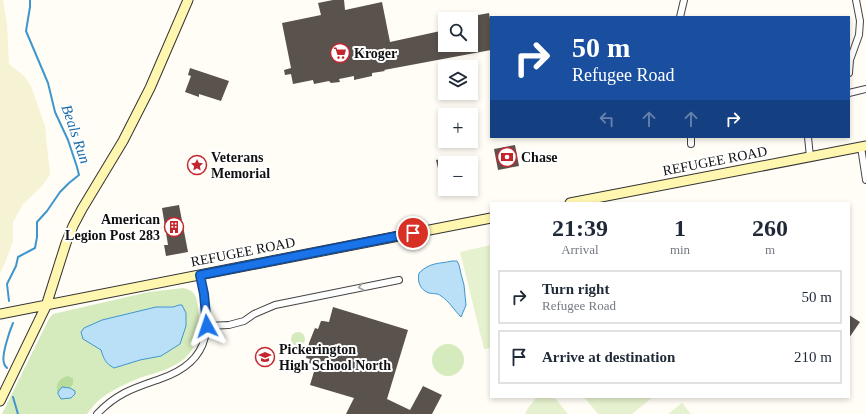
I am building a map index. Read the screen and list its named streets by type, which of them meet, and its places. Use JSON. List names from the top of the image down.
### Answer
{
  "streets": {
    "main road": ["REFUGEE ROAD"]
  },
  "water": ["Beals Run"],
  "places": {
    "supermarket": ["Kroger"],
    "bank": ["Chase"],
    "place": ["Veterans Memorial"],
    "building": ["American Legion Post 283"],
    "school or university": ["Pickerington High School North"]
  },
  "page": {
    "map_buttons": ["+", "−"],
    "turn": ["50 m", "Refugee Road"],
    "eta": [
      "21:39",
      "Arrival",
      "1",
      "min",
      "260",
      "m"
    ],
    "list": [
      {
        "name": "Turn right",
        "note": "Refugee Road",
        "value": "50 m"
      },
      {
        "name": "Arrive at destination",
        "value": "210 m"
      }
    ]
  }
}
